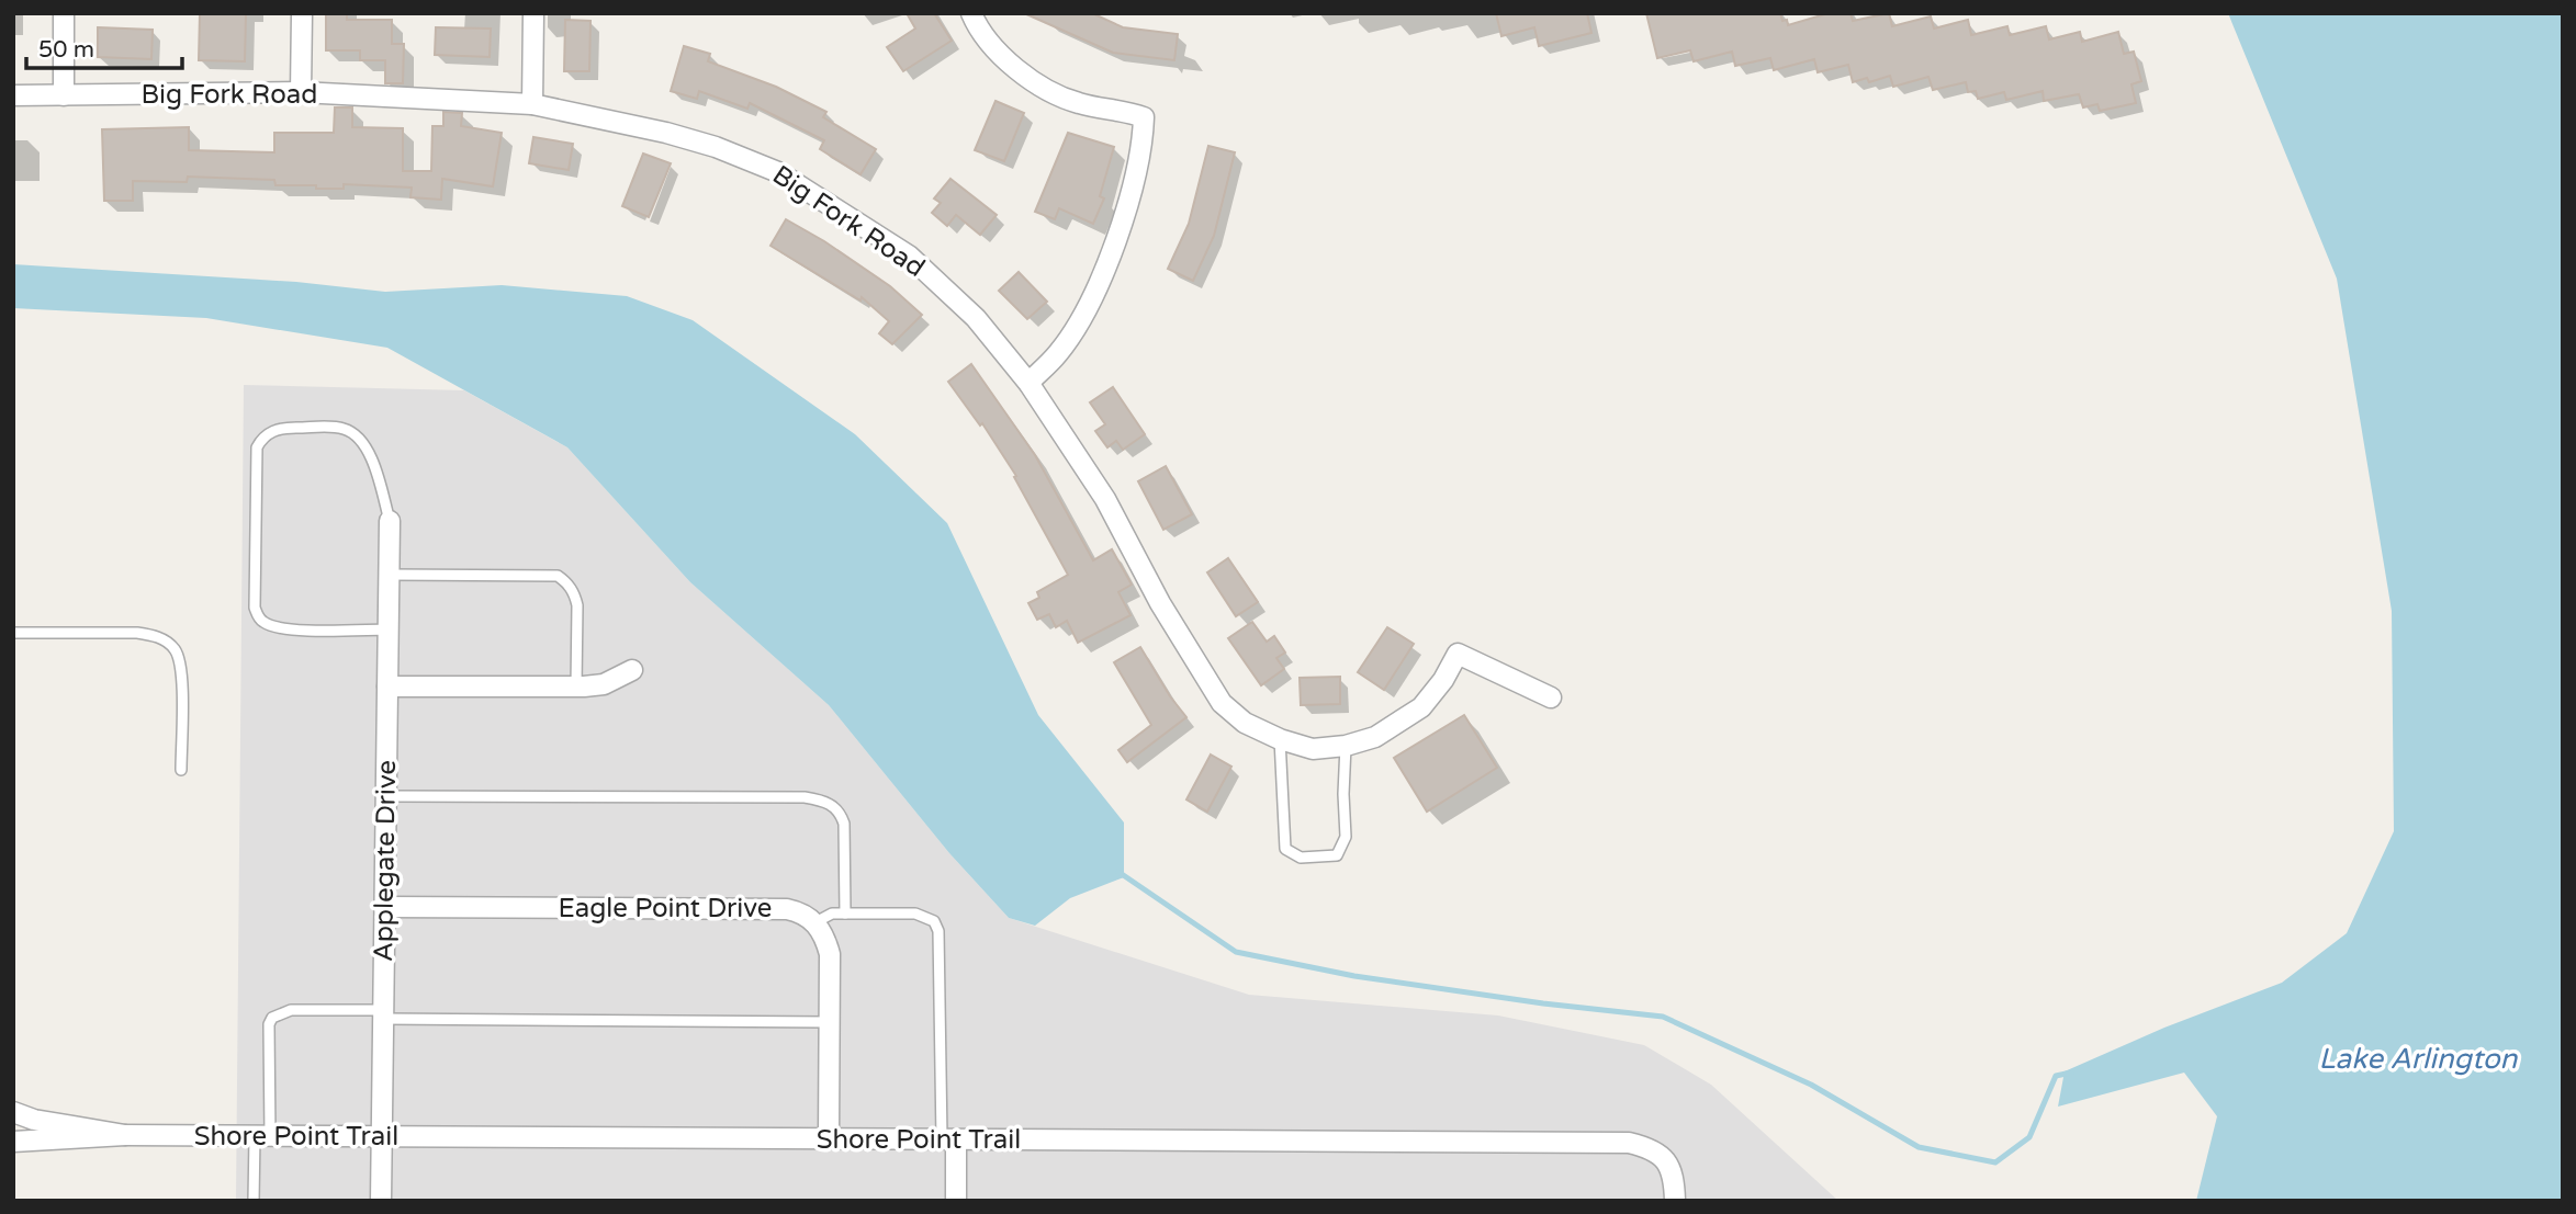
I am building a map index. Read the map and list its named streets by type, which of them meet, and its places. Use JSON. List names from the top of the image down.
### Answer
{
  "streets": {
    "street": [
      "Big Fork Road",
      "Applegate Drive",
      "Eagle Point Drive",
      "Shore Point Trail"
    ]
  },
  "crossings": [
    ["Applegate Drive", "Eagle Point Drive"],
    ["Applegate Drive", "Shore Point Trail"]
  ],
  "water": ["Lake Arlington"],
  "scale_bar": "50 m"
}
